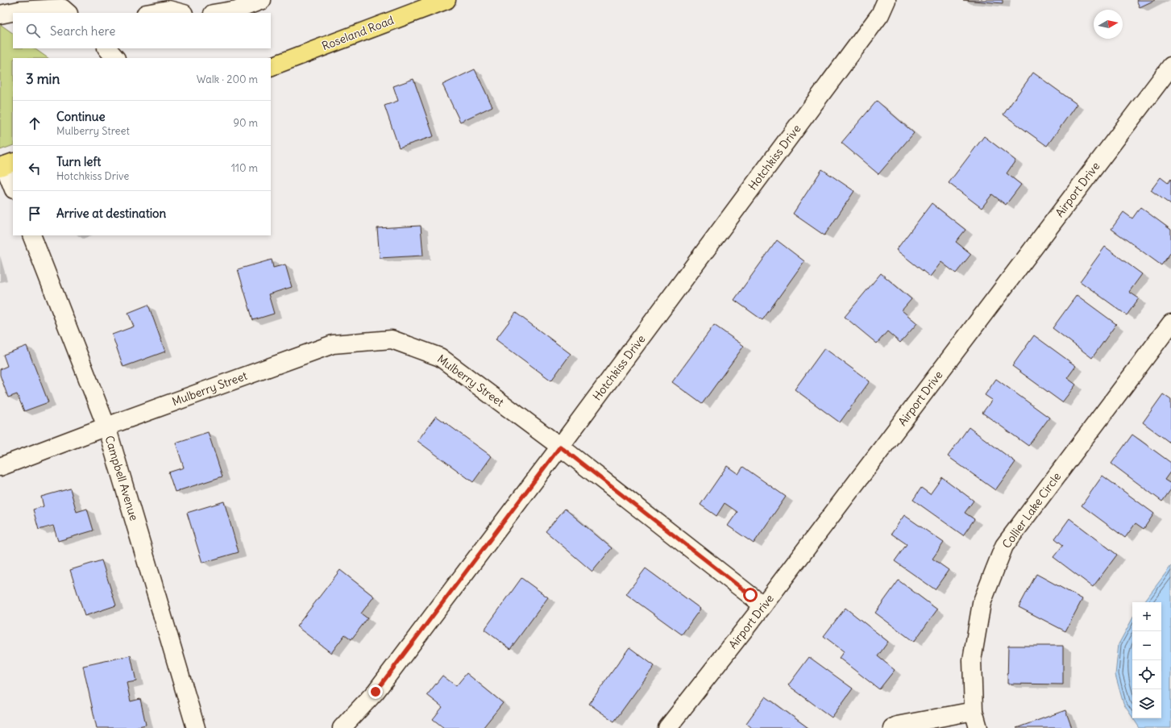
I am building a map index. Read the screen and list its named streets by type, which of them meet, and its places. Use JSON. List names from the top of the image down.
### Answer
{
  "streets": {
    "main road": ["Roseland Road"],
    "street": [
      "Hotchkiss Drive",
      "Airport Drive",
      "Mulberry Street",
      "Campbell Avenue",
      "Collier Lake Circle"
    ]
  },
  "crossings": [
    ["Hotchkiss Drive", "Mulberry Street"],
    ["Airport Drive", "Mulberry Street"],
    ["Mulberry Street", "Campbell Avenue"]
  ],
  "north": "right",
  "page": {
    "search": "Search here",
    "heading": ["3 min", "Walk · 200 m"],
    "list": [
      ["Continue", "Mulberry Street", "90 m"],
      ["Turn left", "Hotchkiss Drive", "110 m"],
      "Arrive at destination"
    ],
    "map_buttons": ["+", "−"]
  }
}
